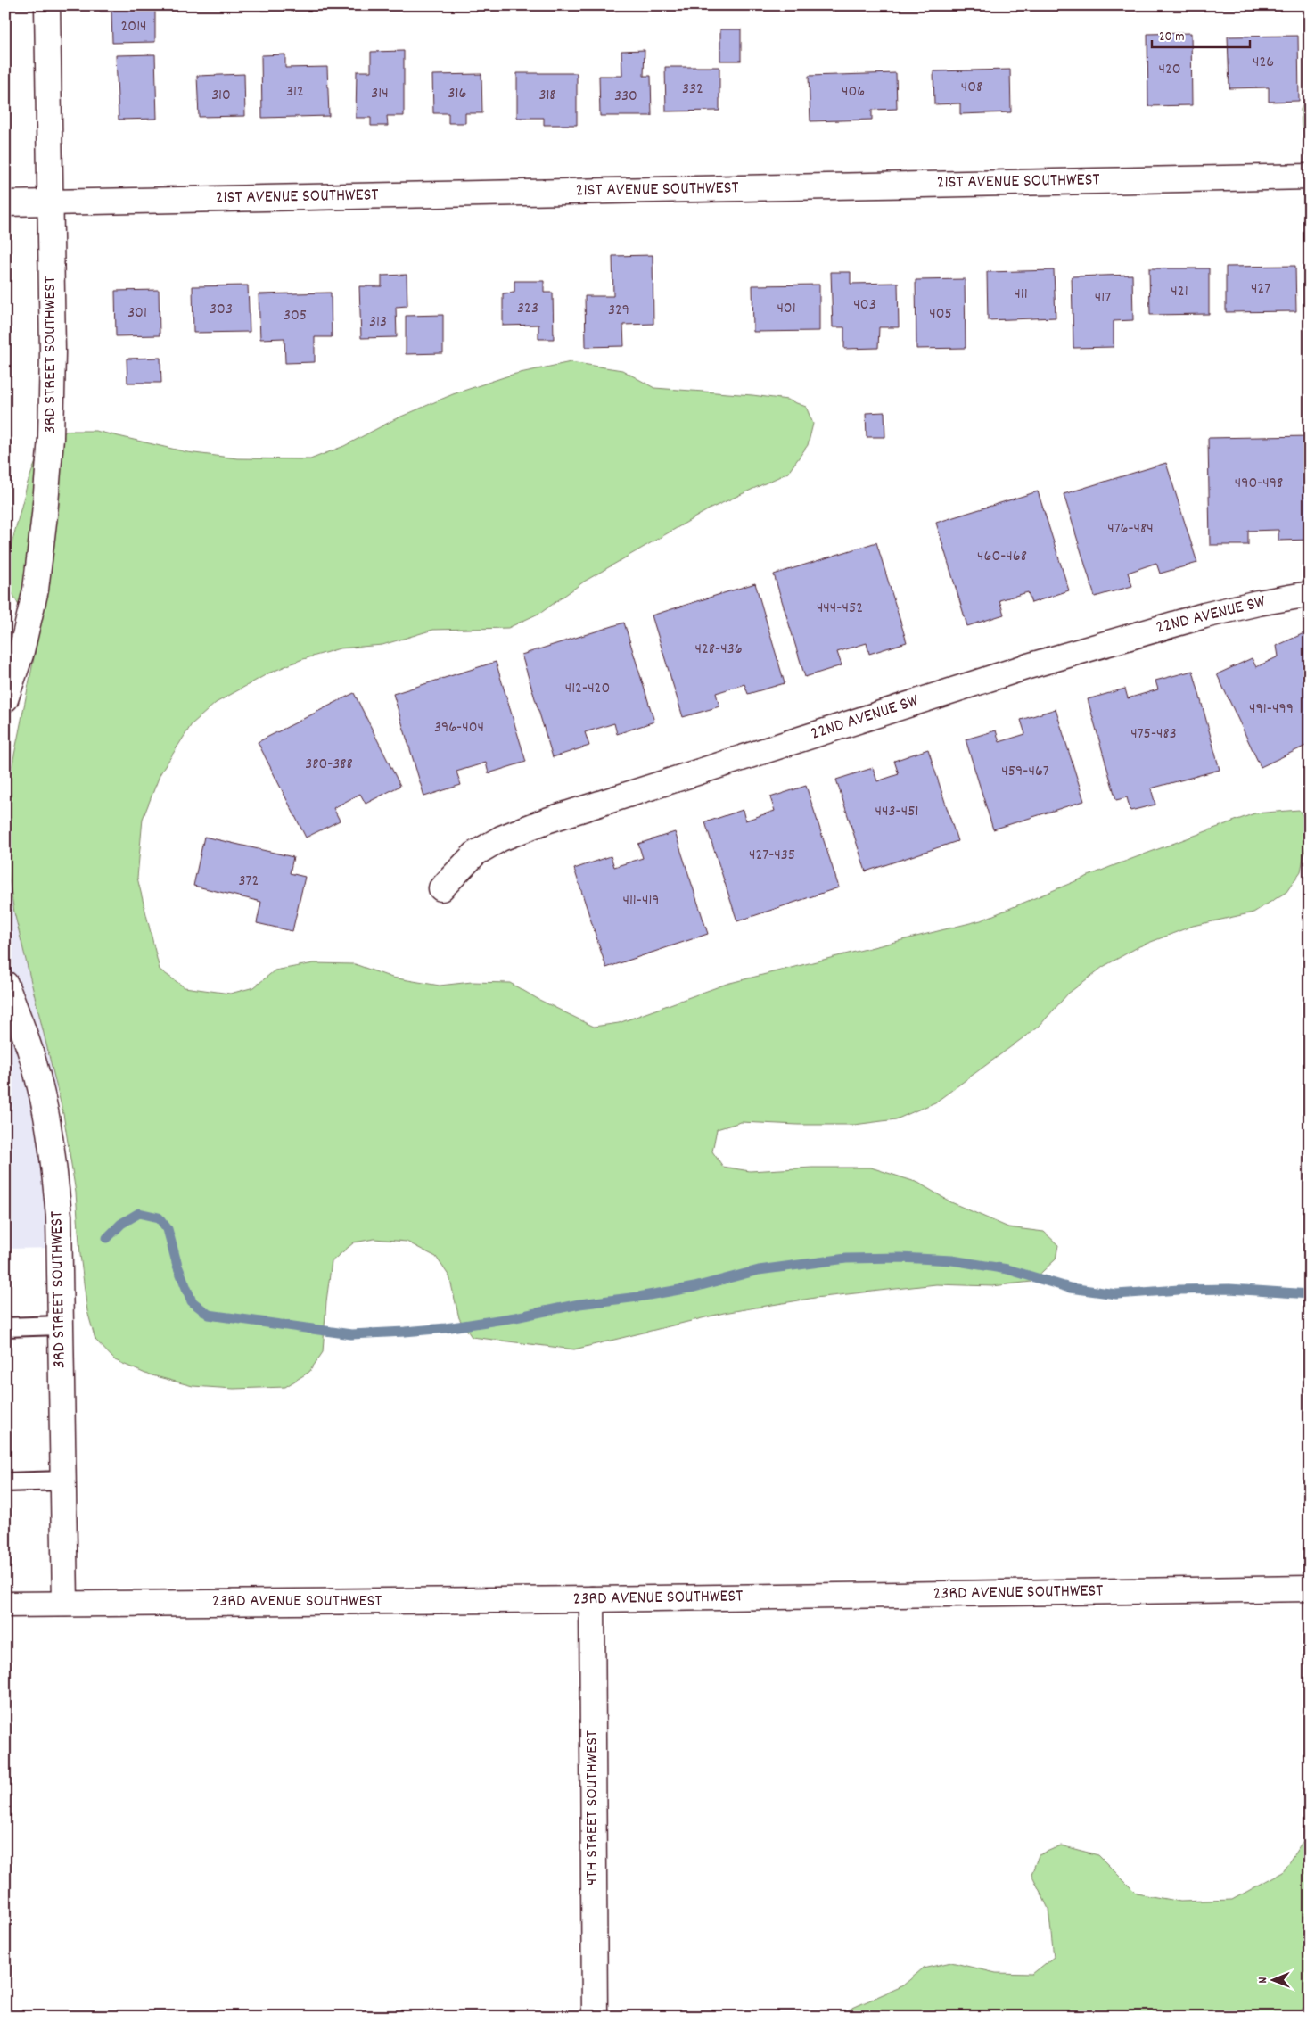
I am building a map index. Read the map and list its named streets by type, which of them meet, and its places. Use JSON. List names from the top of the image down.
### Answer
{
  "streets": {
    "street": [
      "21ST AVENUE SOUTHWEST",
      "3RD STREET SOUTHWEST",
      "22ND AVENUE SW",
      "23RD AVENUE SOUTHWEST",
      "4TH STREET SOUTHWEST"
    ]
  },
  "crossings": [
    ["21ST AVENUE SOUTHWEST", "3RD STREET SOUTHWEST"],
    ["3RD STREET SOUTHWEST", "23RD AVENUE SOUTHWEST"],
    ["23RD AVENUE SOUTHWEST", "4TH STREET SOUTHWEST"]
  ],
  "house_numbers": [
    "2014",
    "426",
    "420",
    "408",
    "332",
    "312",
    "406",
    "314",
    "316",
    "310",
    "318",
    "330",
    "427",
    "421",
    "411",
    "417",
    "403",
    "323",
    "401",
    "303",
    "329",
    "301",
    "405",
    "305",
    "313",
    "490-498",
    "476-484",
    "460-468",
    "444-452",
    "428-436",
    "412-420",
    "491-499",
    "396-404",
    "475-483",
    "380-388",
    "459-467",
    "443-451",
    "427-435",
    "372",
    "411-419"
  ],
  "scale_bar": "20 m",
  "north": "left"
}
